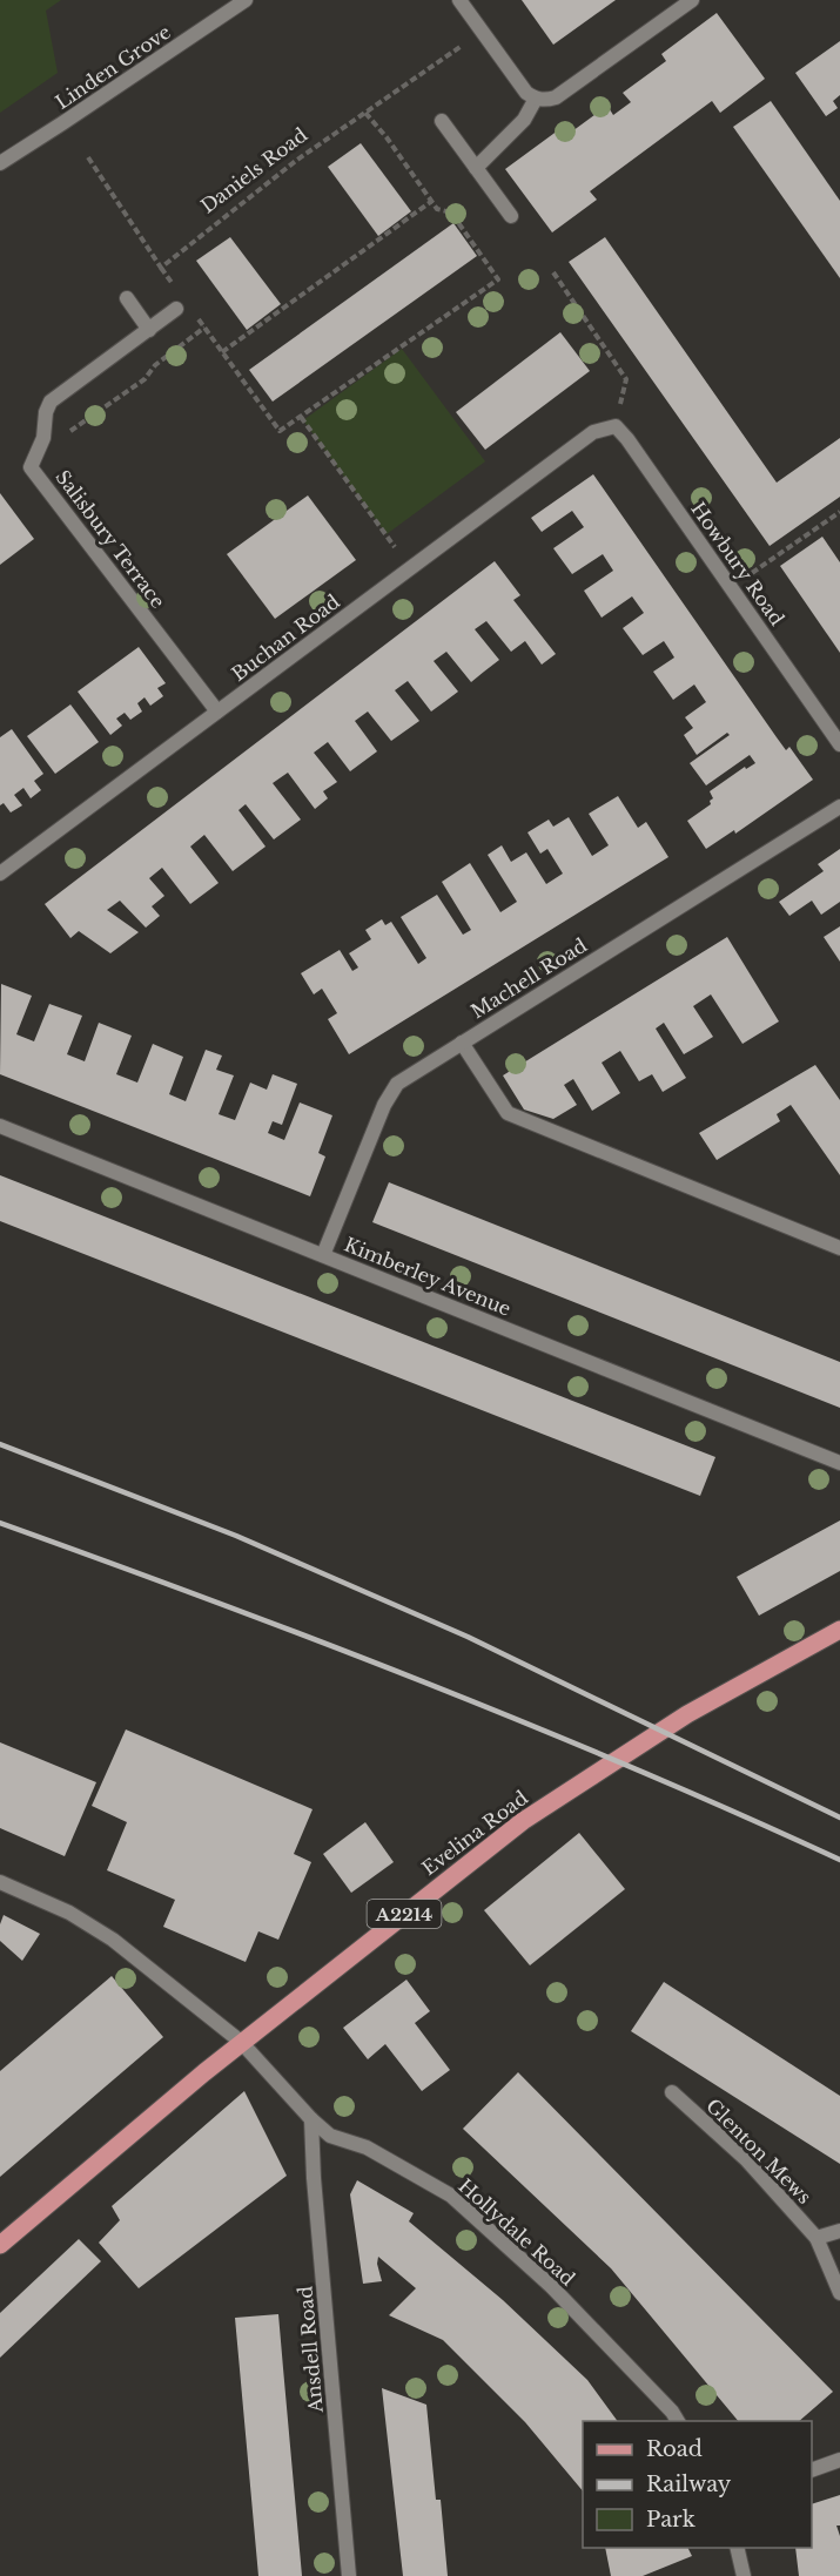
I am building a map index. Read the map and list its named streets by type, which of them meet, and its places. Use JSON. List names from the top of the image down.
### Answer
{
  "streets": {
    "main road": ["Evelina Road", "A2214"],
    "street": [
      "Linden Grove",
      "Salisbury Terrace",
      "Howbury Road",
      "Buchan Road",
      "Machell Road",
      "Kimberley Avenue",
      "Glenton Mews",
      "Hollydale Road",
      "Ansdell Road"
    ],
    "path": ["Daniels Road"]
  },
  "crossings": [
    ["Salisbury Terrace", "Buchan Road"],
    ["Howbury Road", "Buchan Road"],
    ["Machell Road", "Kimberley Avenue"],
    ["Evelina Road", "Hollydale Road"],
    ["Hollydale Road", "Ansdell Road"]
  ],
  "legend": ["Road", "Railway", "Park"]
}
